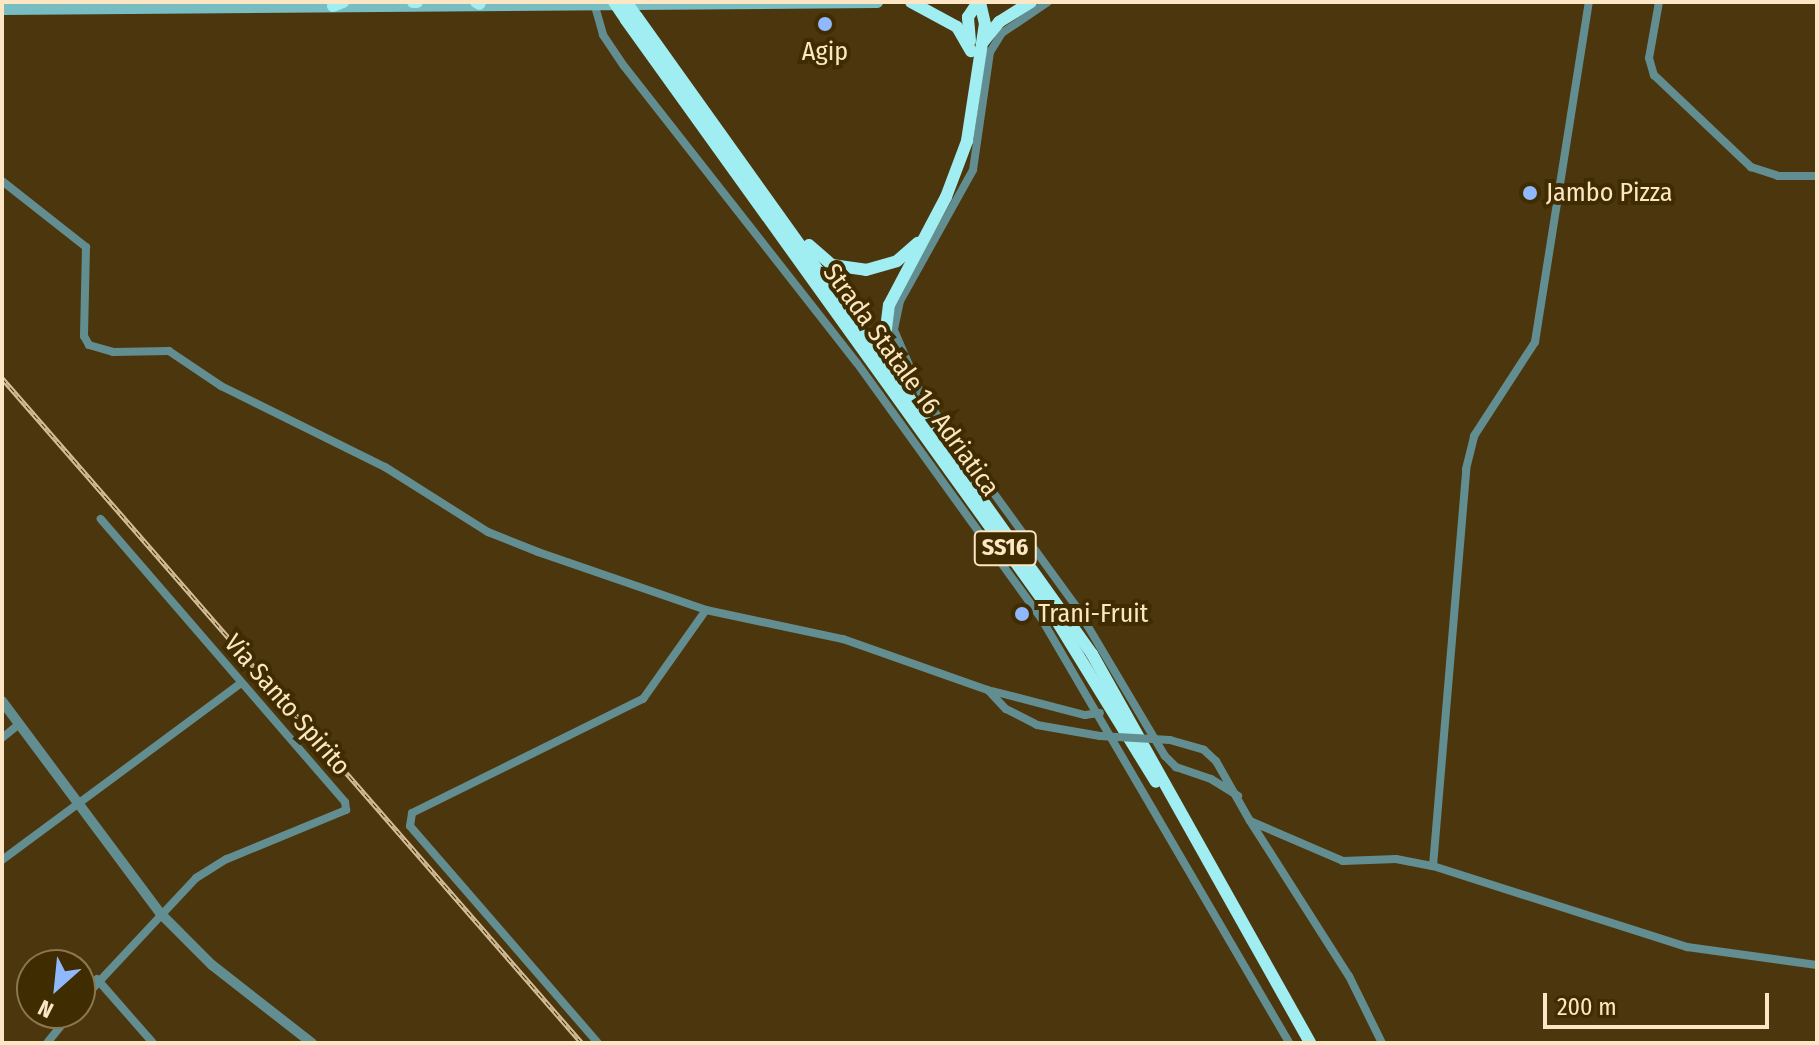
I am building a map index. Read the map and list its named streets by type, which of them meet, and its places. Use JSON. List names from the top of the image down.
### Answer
{
  "streets": {
    "highway": ["Strada Statale 16 Adriatica", "SS16"],
    "street": ["Via Santo Spirito"]
  },
  "crossings": [
    ["Strada Statale 16 Adriatica", "SS16"]
  ],
  "places": ["Agip", "Jambo Pizza", "Trani-Fruit"],
  "scale_bar": "200 m",
  "north": "bottom left"
}
